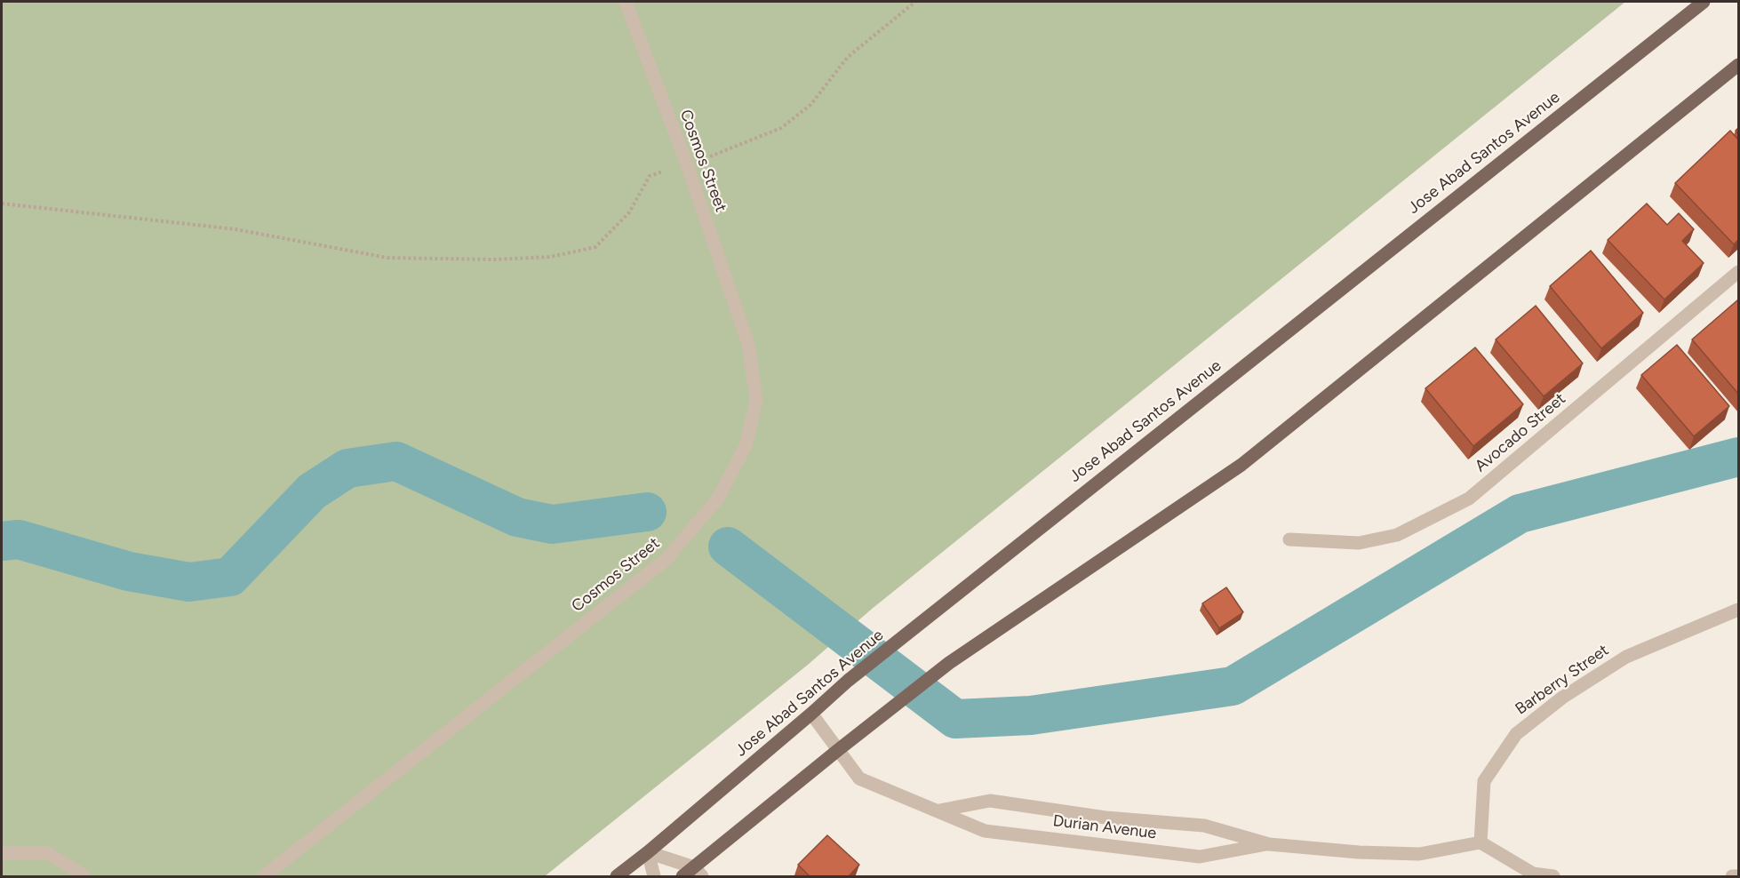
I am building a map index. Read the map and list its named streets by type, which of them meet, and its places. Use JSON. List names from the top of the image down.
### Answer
{
  "streets": {
    "main road": ["Jose Abad Santos Avenue"],
    "street": [
      "Cosmos Street",
      "Avocado Street",
      "Barberry Street",
      "Durian Avenue"
    ]
  },
  "crossings": [
    ["Jose Abad Santos Avenue", "Durian Avenue"],
    ["Barberry Street", "Durian Avenue"]
  ]
}
